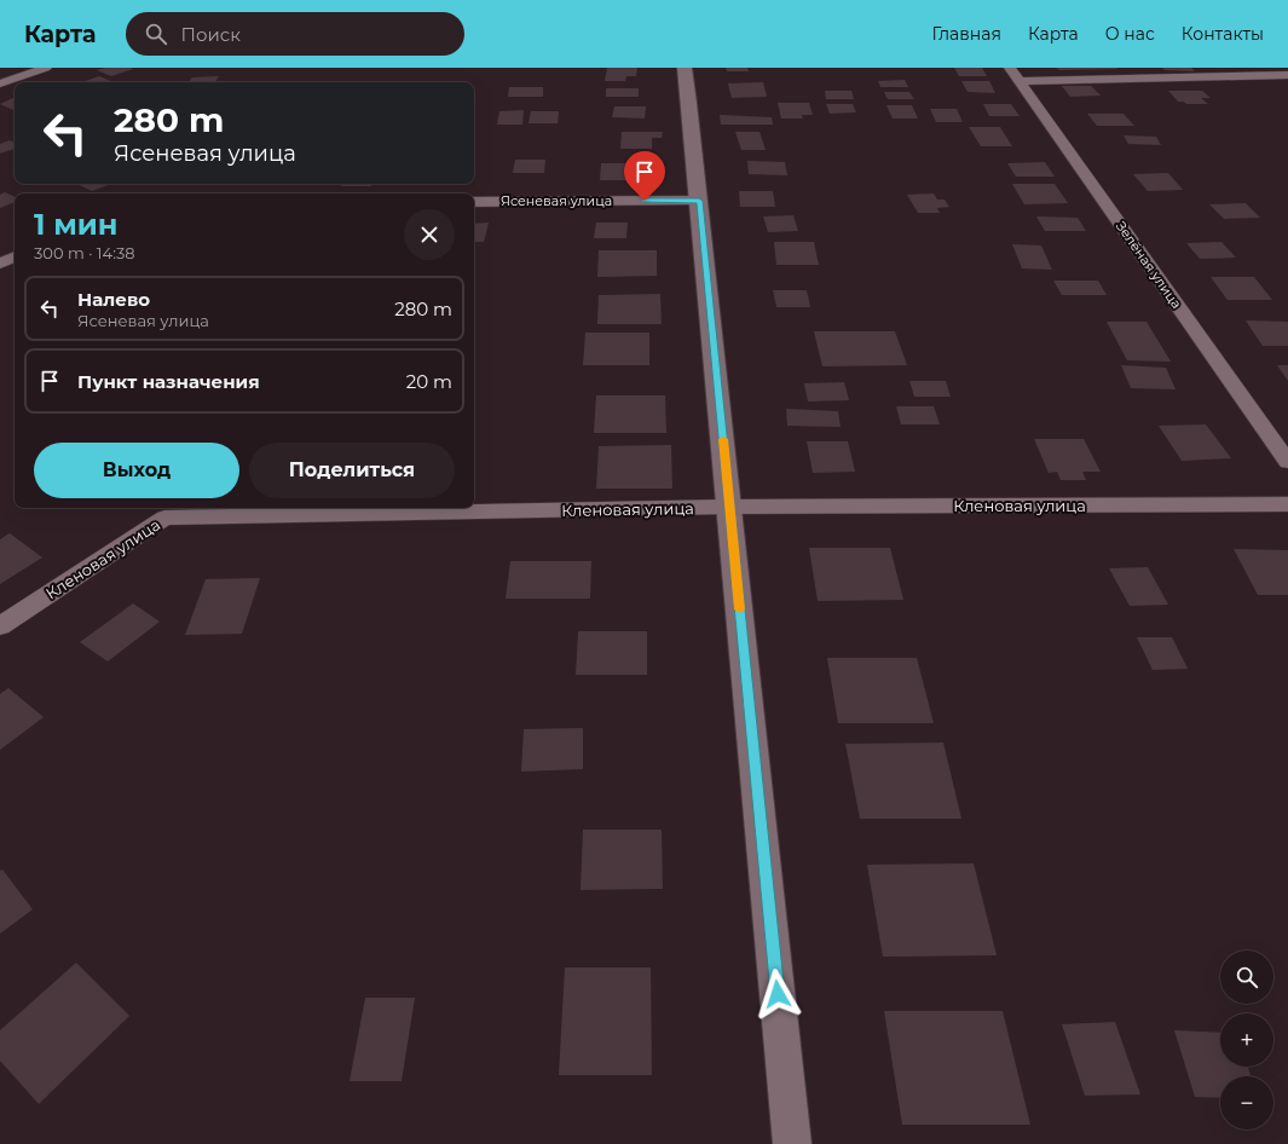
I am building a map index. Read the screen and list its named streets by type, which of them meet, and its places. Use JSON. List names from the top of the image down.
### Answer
{
  "streets": {
    "street": ["Ясеневая улица", "Зелёная улица", "Кленовая улица"]
  },
  "page": {
    "header": "Карта",
    "search": "Поиск",
    "nav": [
      "Главная",
      "Карта",
      "О нас",
      "Контакты"
    ],
    "turn": ["280 m", "Ясеневая улица"],
    "heading": ["1 мин", "300 m · 14:38"],
    "list": [
      {
        "name": "Налево",
        "note": "Ясеневая улица",
        "value": "280 m"
      },
      {
        "name": "Пункт назначения",
        "value": "20 m"
      }
    ],
    "buttons": ["Выход", "Поделиться"],
    "map_buttons": ["+", "−"]
  }
}
